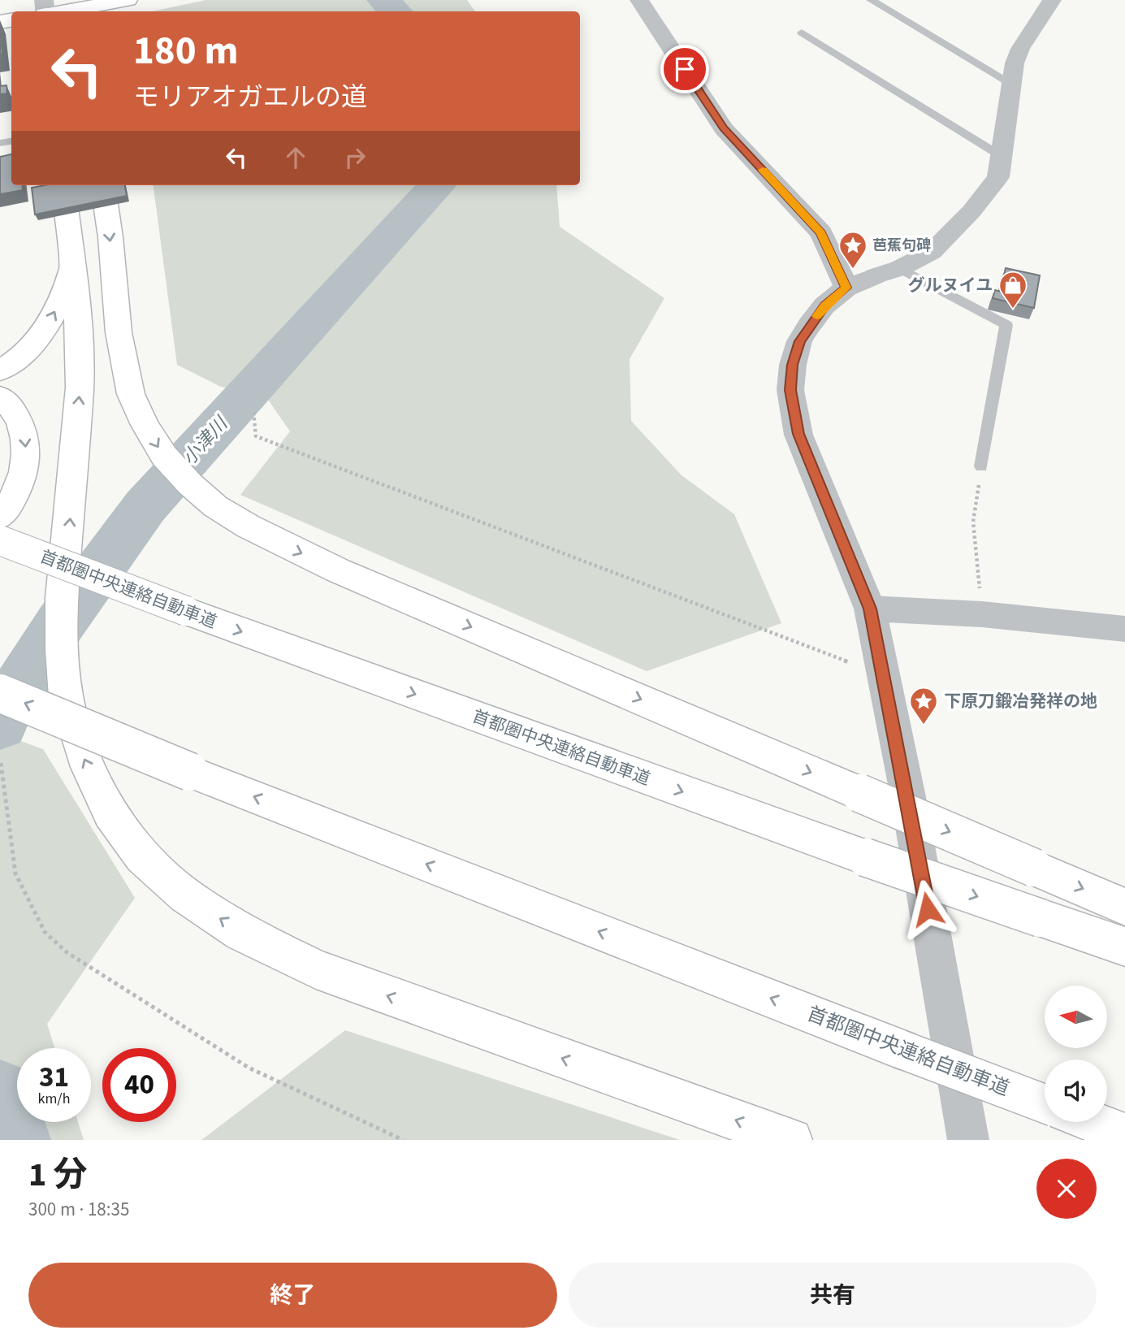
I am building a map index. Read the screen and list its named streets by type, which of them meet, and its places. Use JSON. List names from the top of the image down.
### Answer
{
  "streets": {
    "main road": ["首都圏中央連絡自動車道"]
  },
  "water": ["小津川"],
  "places": {
    "place": ["芭蕉句碑", "下原刀鍛冶発祥の地"],
    "shop": ["グルヌイユ"]
  },
  "north": "left",
  "page": {
    "turn": ["180 m", "モリアオガエルの道"],
    "speed": "31 km/h",
    "limit": "40",
    "heading": ["1 分", "300 m · 18:35"],
    "buttons": ["終了", "共有"]
  }
}
